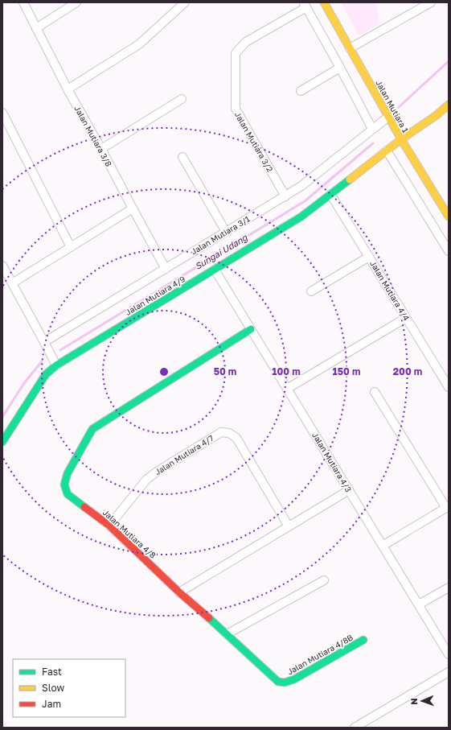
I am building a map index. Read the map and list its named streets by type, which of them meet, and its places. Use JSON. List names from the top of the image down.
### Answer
{
  "streets": {
    "street": [
      "Jalan Mutiara 1",
      "Jalan Mutiara 3/8",
      "Jalan Mutiara 3/2",
      "Jalan Mutiara 3/1",
      "Jalan Mutiara 4/4",
      "Jalan Mutiara 4/9",
      "Jalan Mutiara 4/7",
      "Jalan Mutiara 4/3",
      "Jalan Mutiara 4/8",
      "Jalan Mutiara 4/8B"
    ]
  },
  "crossings": [
    ["Jalan Mutiara 1", "Jalan Mutiara 3/1"],
    ["Jalan Mutiara 1", "Jalan Mutiara 4/9"],
    ["Jalan Mutiara 3/8", "Jalan Mutiara 3/1"],
    ["Jalan Mutiara 3/2", "Jalan Mutiara 3/1"],
    ["Jalan Mutiara 4/4", "Jalan Mutiara 4/9"],
    ["Jalan Mutiara 4/9", "Jalan Mutiara 4/3"],
    ["Jalan Mutiara 4/7", "Jalan Mutiara 4/8"],
    ["Jalan Mutiara 4/3", "Jalan Mutiara 4/8"],
    ["Jalan Mutiara 4/8", "Jalan Mutiara 4/8B"]
  ],
  "water": ["Sungai Udang"],
  "legend": ["Fast", "Slow", "Jam"],
  "north": "left",
  "rings": [
    "50 m",
    "100 m",
    "150 m",
    "200 m"
  ]
}
